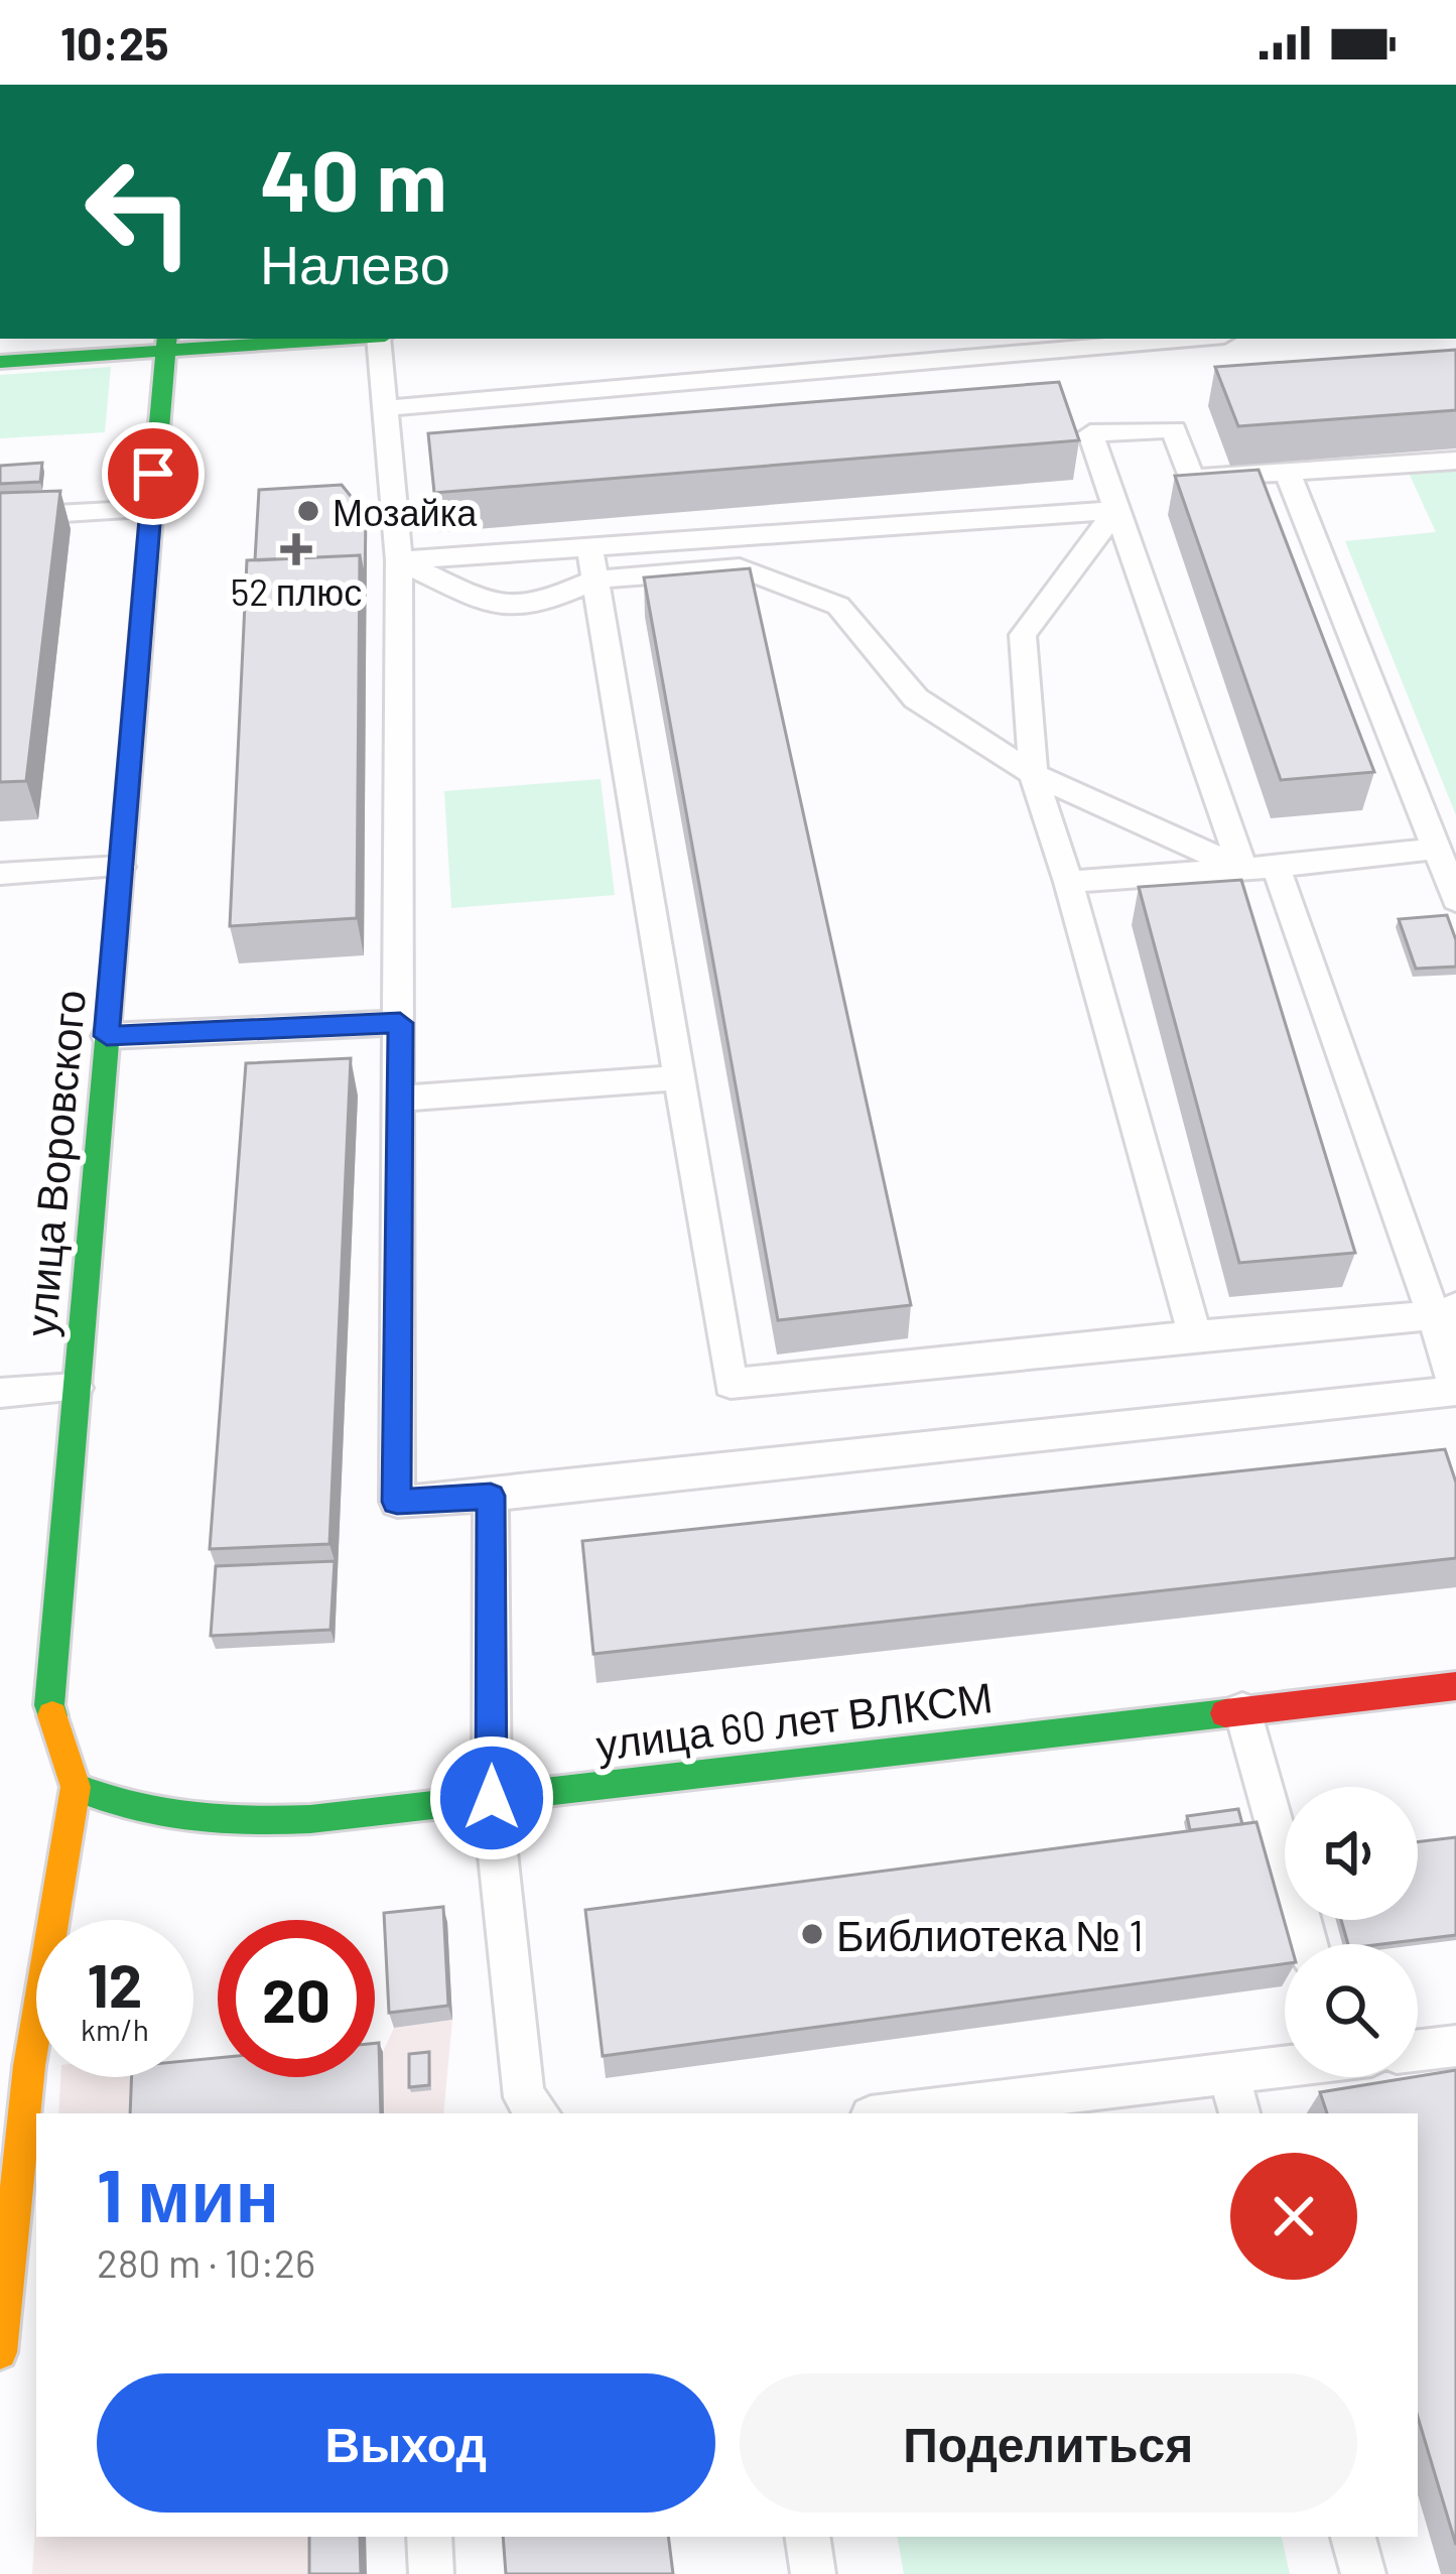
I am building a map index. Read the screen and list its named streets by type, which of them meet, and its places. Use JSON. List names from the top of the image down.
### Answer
{
  "streets": {
    "street": ["улица Воровского", "улица 60 лет ВЛКСМ"]
  },
  "crossings": [
    ["улица Воровского", "улица 60 лет ВЛКСМ"]
  ],
  "places": {
    "other": ["Мозайка", "Библиотека № 1"],
    "health": ["52 плюс"]
  },
  "page": {
    "status": "10:25",
    "turn": ["40 m", "Налево"],
    "speed": "12 km/h",
    "limit": "20",
    "heading": ["1 мин", "280 m · 10:26"],
    "buttons": ["Выход", "Поделиться"]
  }
}
